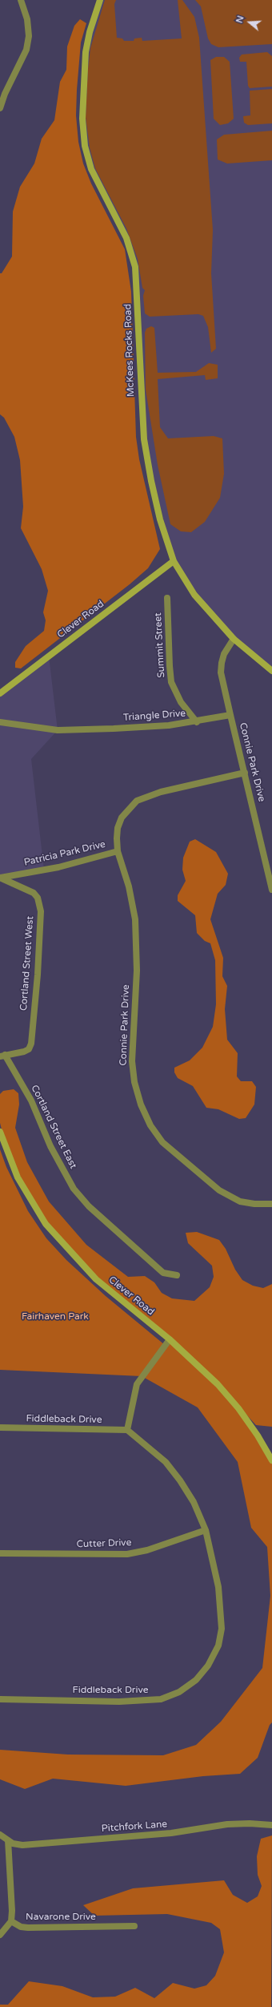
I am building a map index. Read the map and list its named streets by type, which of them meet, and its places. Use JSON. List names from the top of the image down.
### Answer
{
  "streets": {
    "street": [
      "McKees Rocks Road",
      "Clever Road",
      "Summit Street",
      "Triangle Drive",
      "Connie Park Drive",
      "Patricia Park Drive",
      "Cortland Street West",
      "Cortland Street East",
      "Fiddleback Drive",
      "Cutter Drive",
      "Pitchfork Lane",
      "Navarone Drive"
    ]
  },
  "crossings": [
    ["McKees Rocks Road", "Clever Road"],
    ["Summit Street", "Triangle Drive"],
    ["Triangle Drive", "Connie Park Drive"],
    ["Connie Park Drive", "Patricia Park Drive"],
    ["Patricia Park Drive", "Cortland Street West"],
    ["Cortland Street West", "Cortland Street East"],
    ["Fiddleback Drive", "Cutter Drive"],
    ["Pitchfork Lane", "Navarone Drive"]
  ],
  "parks": ["Fairhaven Park"],
  "north": "left"
}
